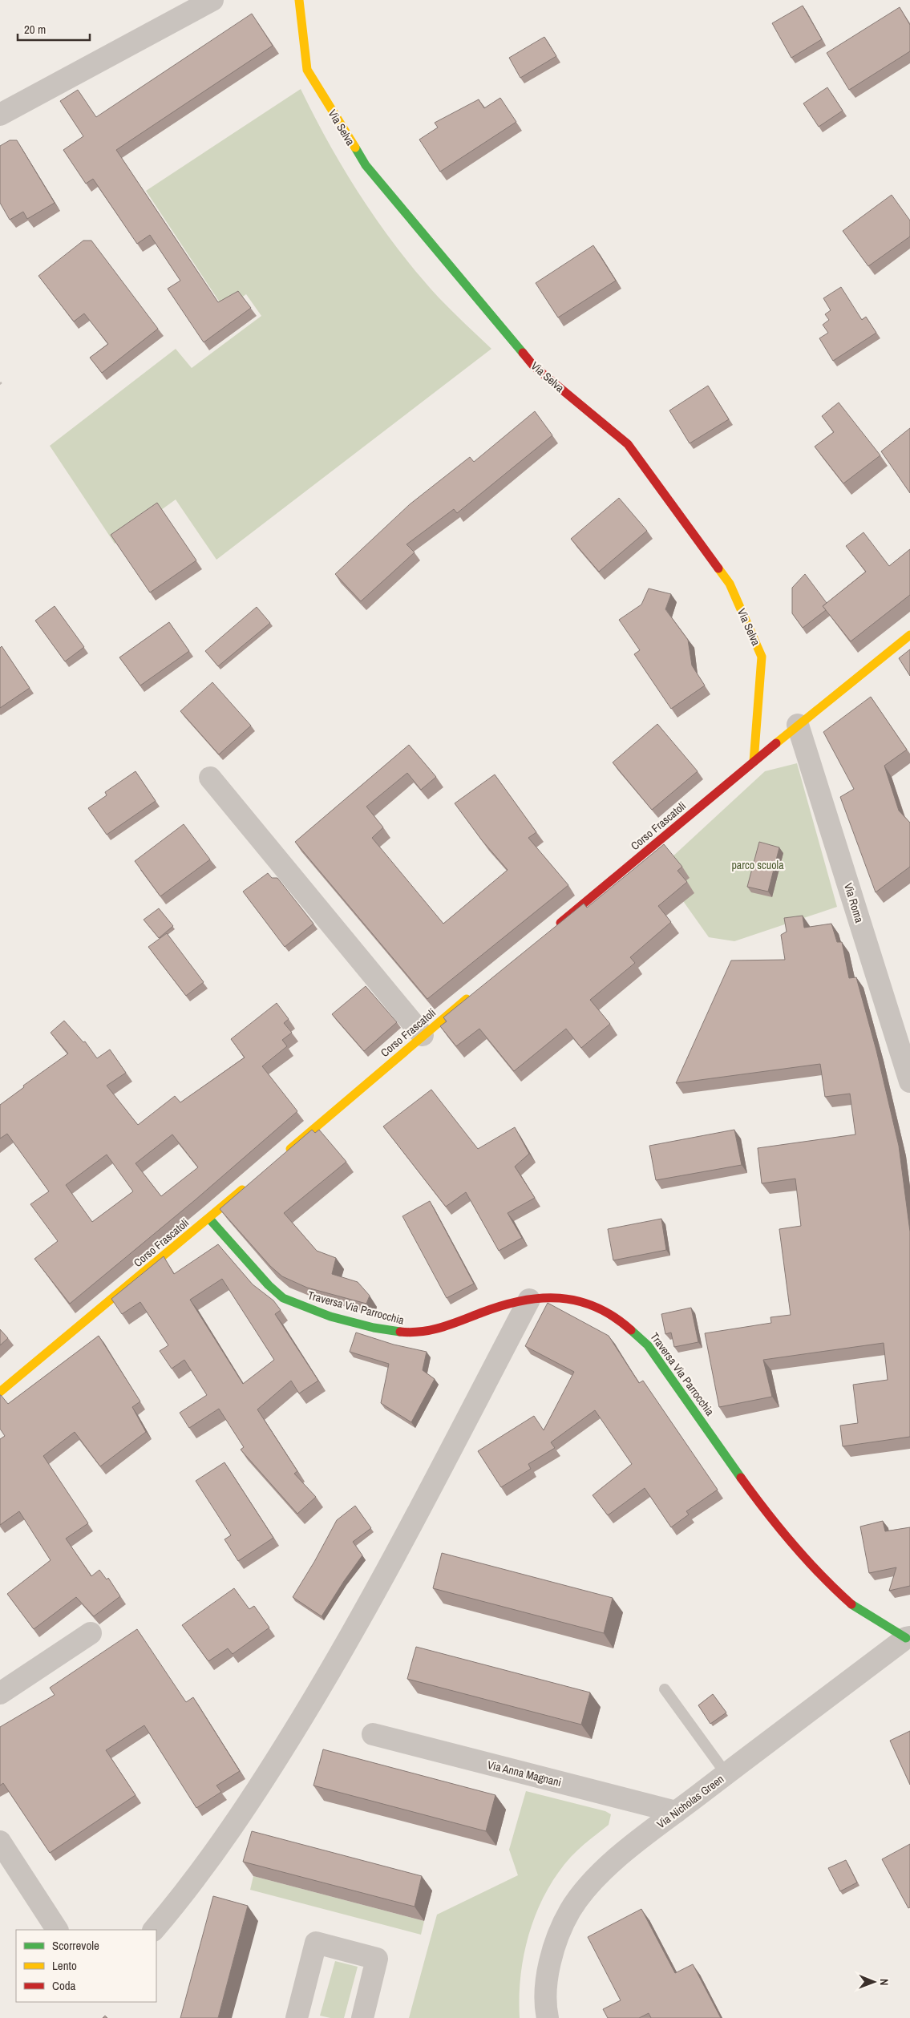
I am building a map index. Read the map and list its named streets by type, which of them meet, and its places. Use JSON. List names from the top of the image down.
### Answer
{
  "streets": {
    "street": [
      "Via Selva",
      "Corso Frascatoli",
      "Via Roma",
      "Traversa Via Parrocchia",
      "Via Anna Magnani",
      "Via Nicholas Green"
    ]
  },
  "crossings": [
    ["Via Selva", "Corso Frascatoli"],
    ["Corso Frascatoli", "Via Roma"],
    ["Corso Frascatoli", "Traversa Via Parrocchia"],
    ["Traversa Via Parrocchia", "Via Nicholas Green"],
    ["Via Anna Magnani", "Via Nicholas Green"]
  ],
  "parks": ["parco scuola"],
  "legend": ["Scorrevole", "Lento", "Coda"],
  "scale_bar": "20 m",
  "north": "right"
}
